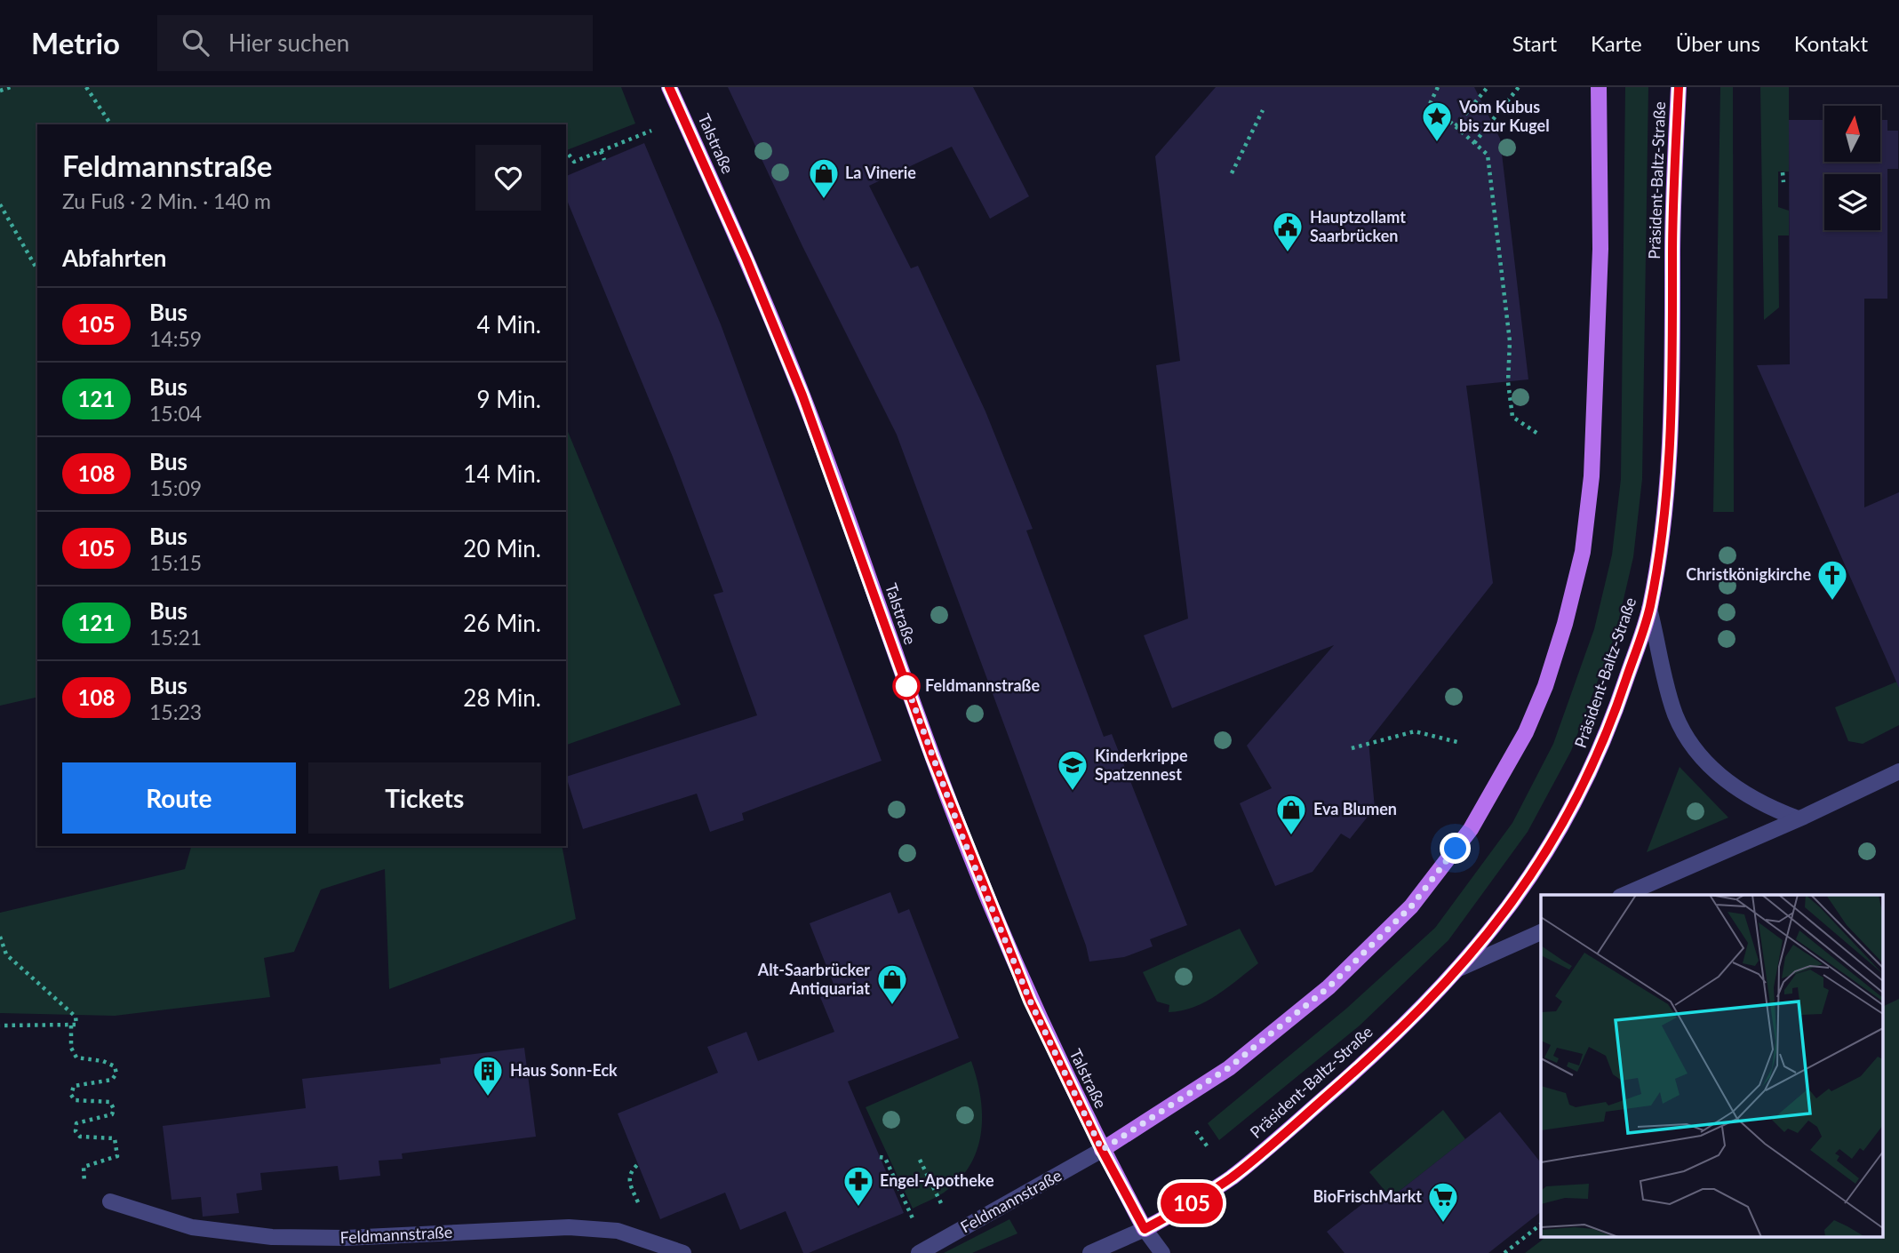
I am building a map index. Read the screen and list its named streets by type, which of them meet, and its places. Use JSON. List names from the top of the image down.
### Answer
{
  "streets": {
    "main road": ["Talstraße", "Präsident-Baltz-Straße"],
    "street": ["Feldmannstraße"]
  },
  "crossings": [
    ["Talstraße", "Präsident-Baltz-Straße"],
    ["Talstraße", "Feldmannstraße"]
  ],
  "places": {
    "place": ["Vom Kubus bis zur Kugel"],
    "shop": ["La Vinerie", "Eva Blumen", "Alt-Saarbrücker Antiquariat"],
    "public building": ["Hauptzollamt Saarbrücken"],
    "church": ["Christkönigkirche"],
    "other": ["Feldmannstraße"],
    "school or university": ["Kinderkrippe Spatzennest"],
    "building": ["Haus Sonn-Eck"],
    "pharmacy": ["Engel-Apotheke"],
    "supermarket": ["BioFrischMarkt"]
  },
  "lines": ["bus line 105"],
  "north": "top",
  "page": {
    "header": "Metrio",
    "search": "Hier suchen",
    "nav": [
      "Start",
      "Karte",
      "Über uns",
      "Kontakt"
    ],
    "on_map": "105",
    "heading": [
      ["Feldmannstraße", "Zu Fuß · 2 Min. · 140 m"],
      "Abfahrten"
    ],
    "list": [
      {
        "mark": "105",
        "name": "Bus",
        "note": "14:59",
        "value": "4 Min."
      },
      {
        "mark": "121",
        "name": "Bus",
        "note": "15:04",
        "value": "9 Min."
      },
      {
        "mark": "108",
        "name": "Bus",
        "note": "15:09",
        "value": "14 Min."
      },
      {
        "mark": "105",
        "name": "Bus",
        "note": "15:15",
        "value": "20 Min."
      },
      {
        "mark": "121",
        "name": "Bus",
        "note": "15:21",
        "value": "26 Min."
      },
      {
        "mark": "108",
        "name": "Bus",
        "note": "15:23",
        "value": "28 Min."
      }
    ],
    "buttons": ["Route", "Tickets"]
  }
}
